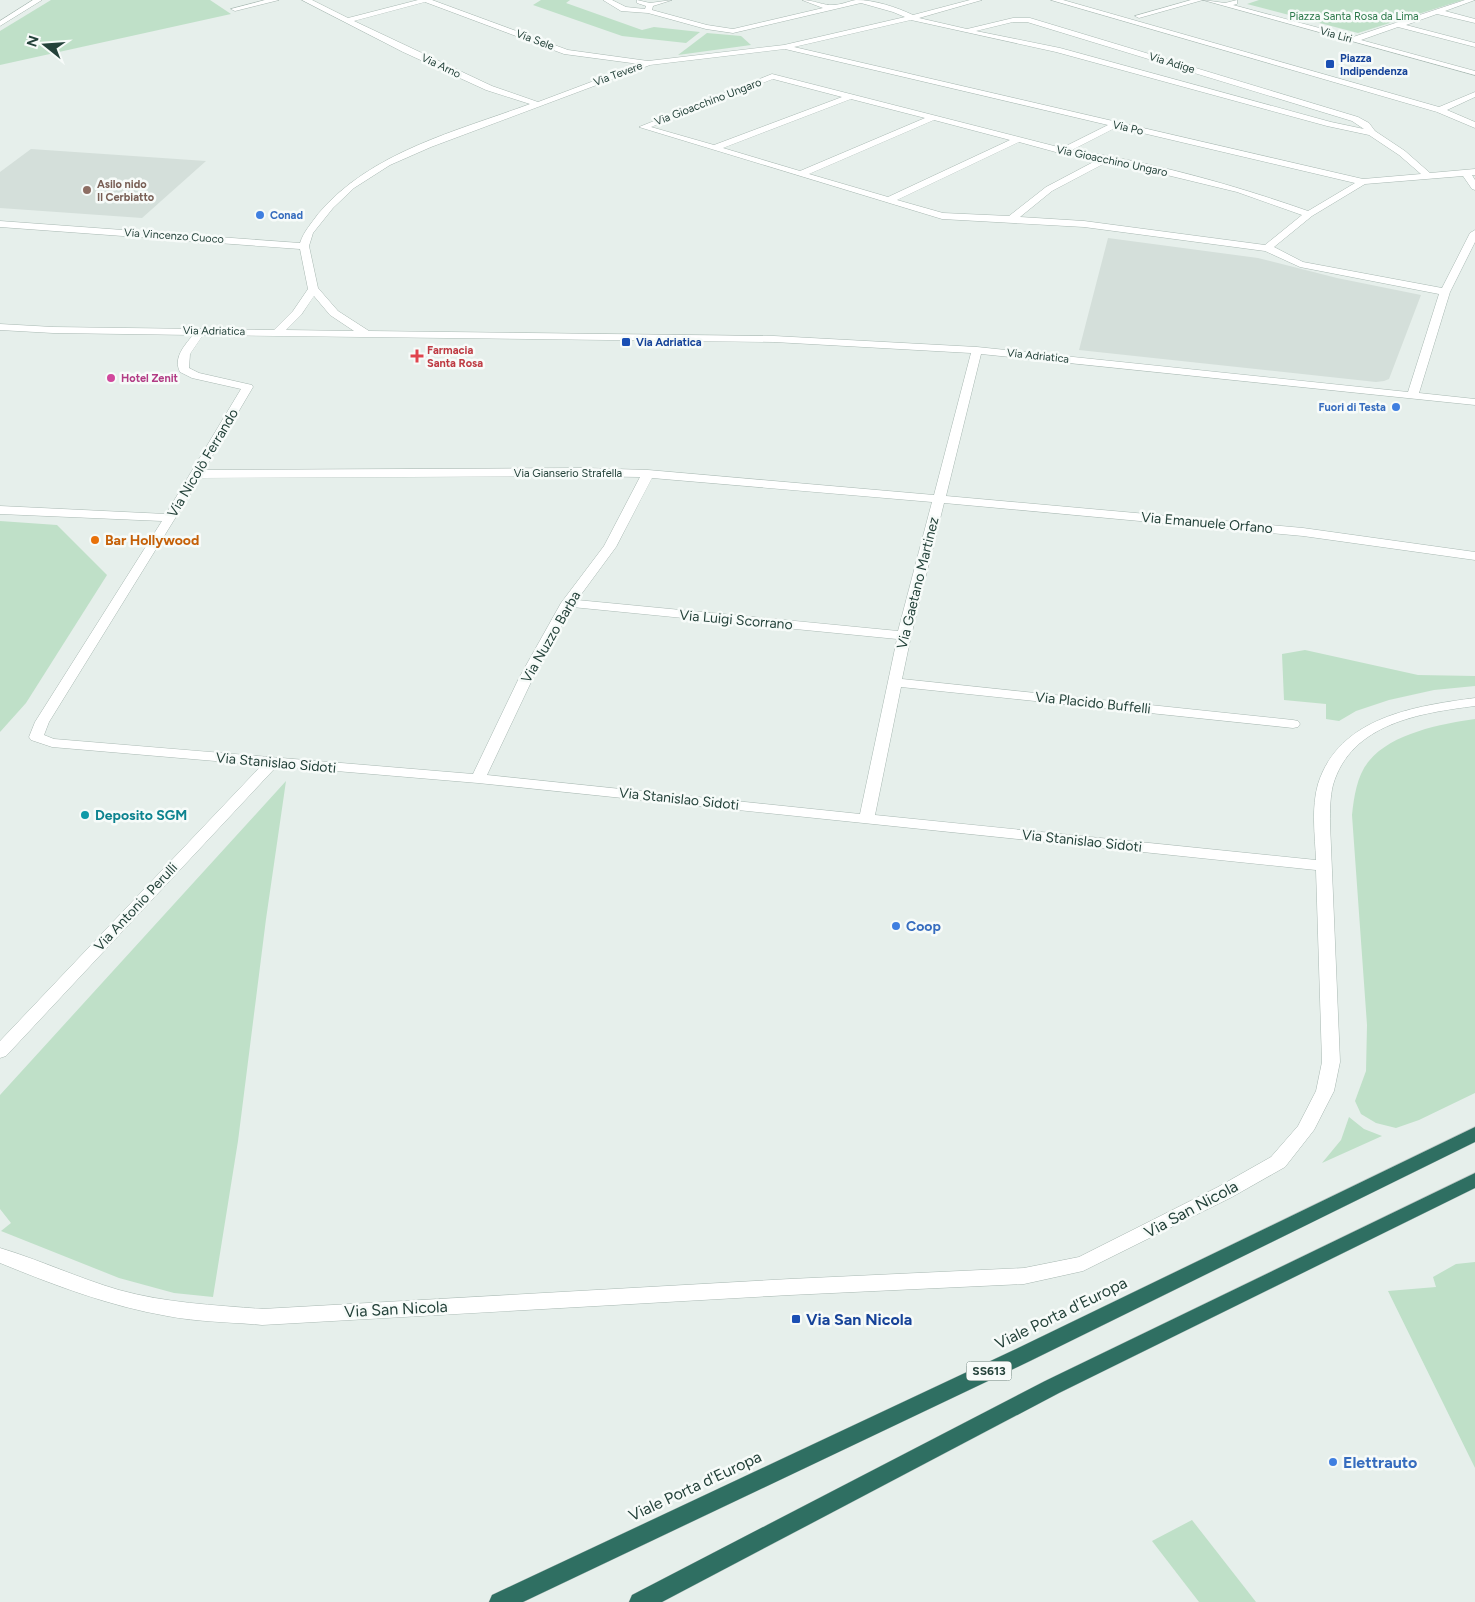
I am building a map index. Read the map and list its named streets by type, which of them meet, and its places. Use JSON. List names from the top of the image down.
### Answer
{
  "streets": {
    "highway": ["Viale Porta d'Europa", "SS613"],
    "street": [
      "Via Liri",
      "Via Sele",
      "Via Adige",
      "Via Arno",
      "Via Tevere",
      "Via Gioacchino Ungaro",
      "Via Po",
      "Via Vincenzo Cuoco",
      "Via Adriatica",
      "Via Nicolò Ferrando",
      "Via Gianserio Strafella",
      "Via Emanuele Orfano",
      "Via Gaetano Martinez",
      "Via Luigi Scorrano",
      "Via Nuzzo Barba",
      "Via Placido Buffelli",
      "Via Stanislao Sidoti",
      "Via Antonio Perulli",
      "Via San Nicola"
    ]
  },
  "crossings": [
    ["Via Sele", "Via Tevere"],
    ["Via Adige", "Via Tevere"],
    ["Via Adige", "Via Po"],
    ["Via Arno", "Via Tevere"],
    ["Via Tevere", "Via Po"],
    ["Via Tevere", "Via Vincenzo Cuoco"],
    ["Via Adriatica", "Via Nicolò Ferrando"],
    ["Via Adriatica", "Via Gaetano Martinez"],
    ["Via Nicolò Ferrando", "Via Gianserio Strafella"],
    ["Via Nicolò Ferrando", "Via Stanislao Sidoti"],
    ["Via Gianserio Strafella", "Via Emanuele Orfano"],
    ["Via Gianserio Strafella", "Via Gaetano Martinez"],
    ["Via Gianserio Strafella", "Via Nuzzo Barba"],
    ["Via Emanuele Orfano", "Via Gaetano Martinez"],
    ["Via Gaetano Martinez", "Via Luigi Scorrano"],
    ["Via Gaetano Martinez", "Via Placido Buffelli"],
    ["Via Gaetano Martinez", "Via Stanislao Sidoti"],
    ["Via Luigi Scorrano", "Via Nuzzo Barba"],
    ["Via Nuzzo Barba", "Via Stanislao Sidoti"],
    ["Via Stanislao Sidoti", "Via Antonio Perulli"],
    ["Via Stanislao Sidoti", "Via San Nicola"]
  ],
  "parks": ["Piazza Santa Rosa da Lima"],
  "places": {
    "transit": ["Piazza Indipendenza", "Via Adriatica", "Via San Nicola"],
    "other": [
      "Asilo nido Il Cerbiatto",
      "Conad",
      "Hotel Zenit",
      "Fuori di Testa",
      "Bar Hollywood",
      "Deposito SGM",
      "Coop",
      "Elettrauto"
    ],
    "health": ["Farmacia Santa Rosa"]
  },
  "north": "left"
}
